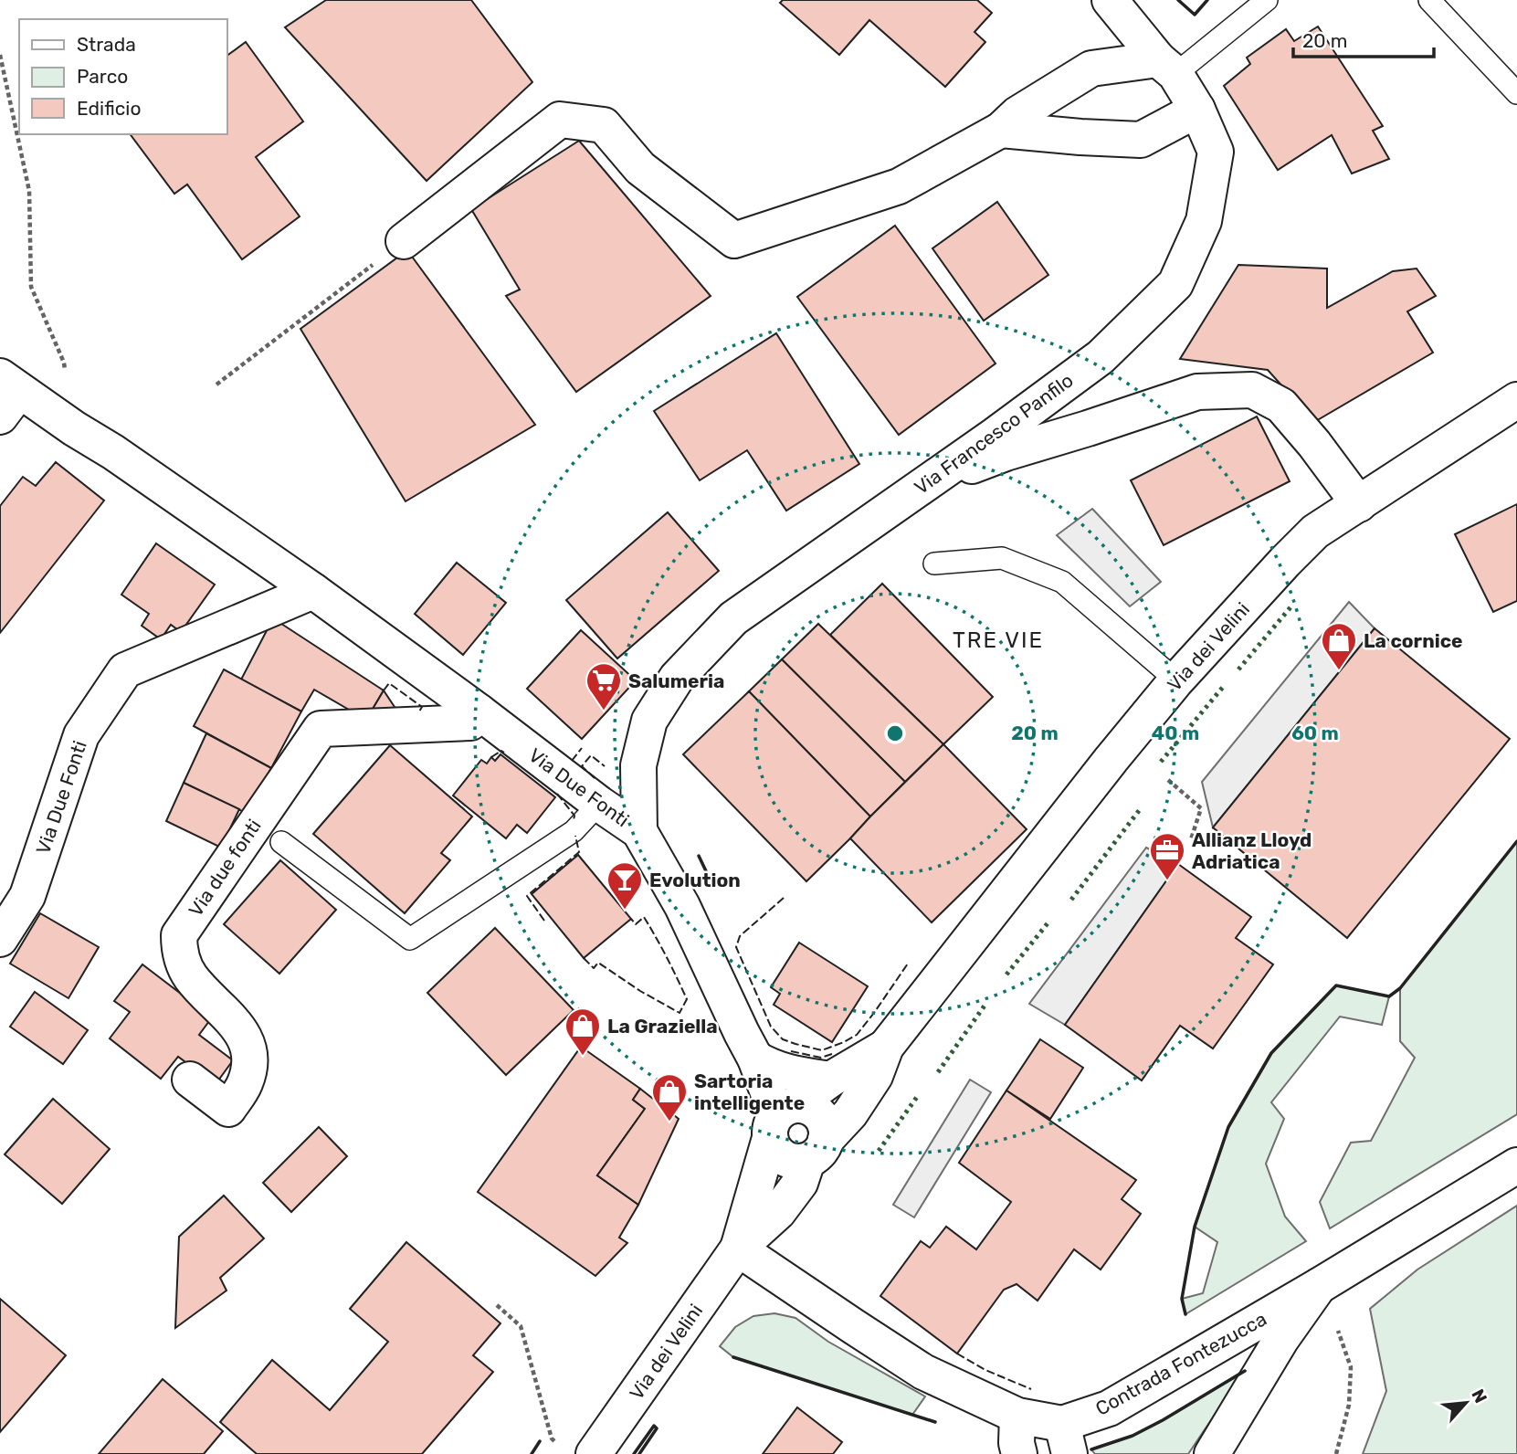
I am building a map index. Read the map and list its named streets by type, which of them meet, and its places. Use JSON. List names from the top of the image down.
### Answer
{
  "streets": {
    "street": [
      "Via Francesco Panfilo",
      "Via dei Velini",
      "Via Due Fonti",
      "Via due fonti",
      "Contrada Fontezucca"
    ]
  },
  "crossings": [
    ["Via Francesco Panfilo", "Via Due Fonti"],
    ["Via dei Velini", "Via Due Fonti"],
    ["Via dei Velini", "Contrada Fontezucca"],
    ["Via Due Fonti", "Via due fonti"]
  ],
  "districts": ["TRE VIE"],
  "places": {
    "shop": ["La cornice", "La Graziella", "Sartoria intelligente"],
    "supermarket": ["Salumeria"],
    "office": ["Allianz Lloyd Adriatica"],
    "bar": ["Evolution"]
  },
  "legend": ["Strada", "Parco", "Edificio"],
  "scale_bar": "20 m",
  "north": "top right",
  "rings": ["20 m", "40 m", "60 m"]
}
